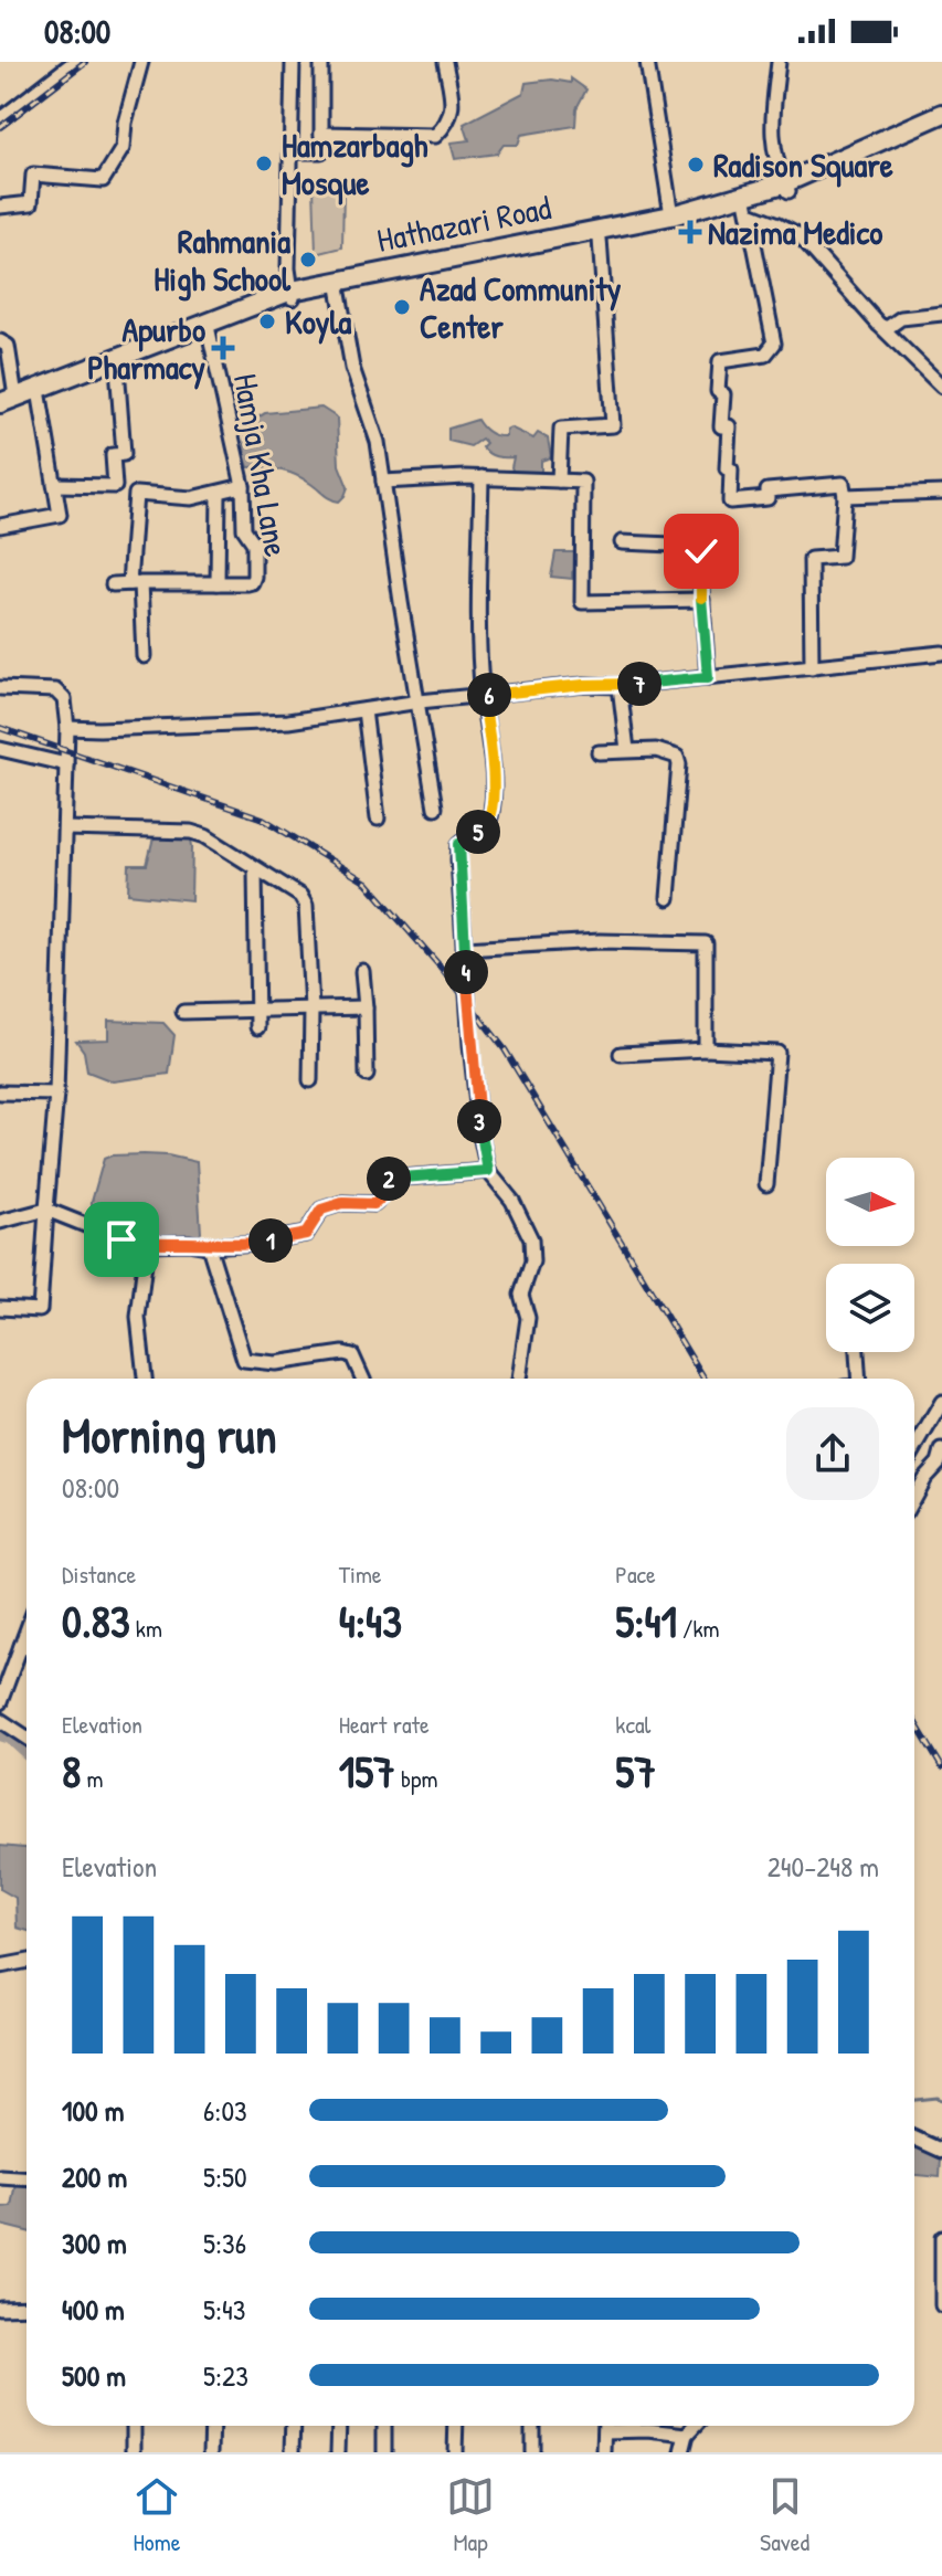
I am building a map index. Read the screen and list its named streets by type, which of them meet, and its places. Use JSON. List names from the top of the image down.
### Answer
{
  "streets": {
    "highway": ["Hathazari Road"],
    "street": ["Hamja Kha Lane"]
  },
  "crossings": [
    ["Hathazari Road", "Hamja Kha Lane"]
  ],
  "places": {
    "other": [
      "Hamzarbagh Mosque",
      "Radison Square",
      "Rahmania High School",
      "Azad Community Center",
      "Koyla"
    ],
    "health": ["Nazima Medico", "Apurbo Pharmacy"]
  },
  "north": "right",
  "page": {
    "status": "08:00",
    "pins": [
      "7",
      "6",
      "5",
      "4",
      "3",
      "2",
      "1"
    ],
    "heading": ["Morning run", "08:00"],
    "stats": [
      ["Distance", "0.83 km"],
      ["Time", "4:43"],
      ["Pace", "5:41 /km"],
      ["Elevation", "8 m"],
      ["Heart rate", "157 bpm"],
      ["kcal", "57"]
    ],
    "chart": ["Elevation", "240–248 m"],
    "list": [
      {
        "name": "100 m",
        "note": "6:03"
      },
      {
        "name": "200 m",
        "note": "5:50"
      },
      {
        "name": "300 m",
        "note": "5:36"
      },
      {
        "name": "400 m",
        "note": "5:43"
      },
      {
        "name": "500 m",
        "note": "5:23"
      }
    ],
    "tabs": ["Home", "Map", "Saved"]
  }
}
